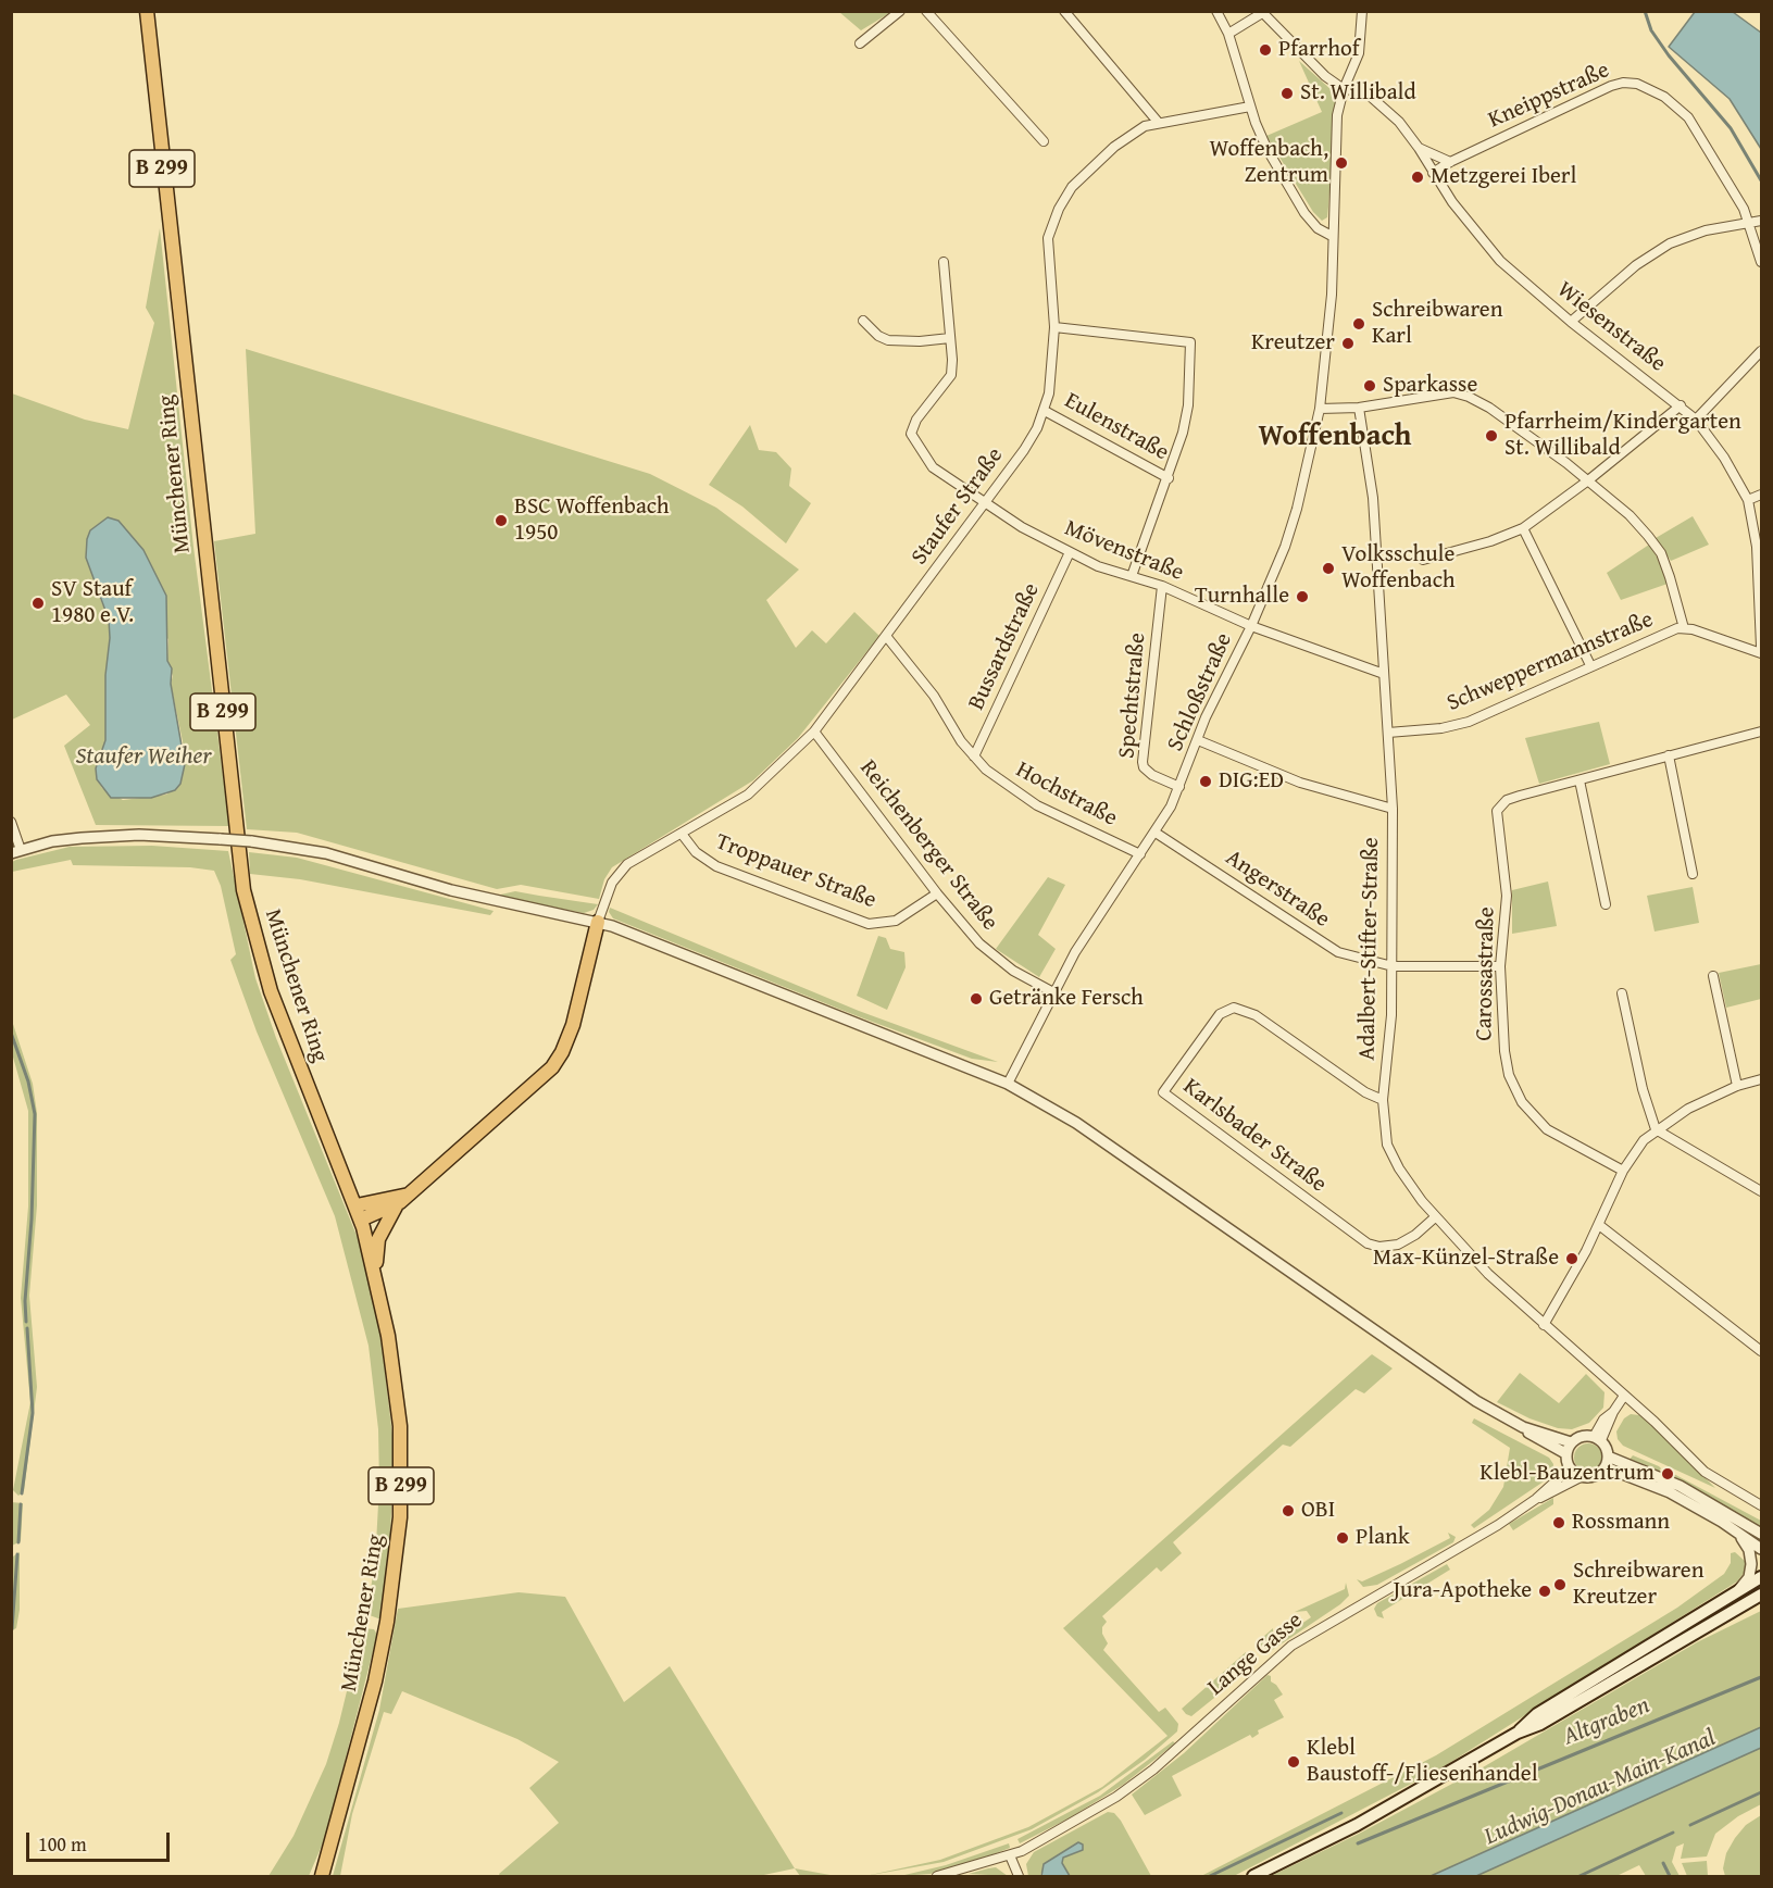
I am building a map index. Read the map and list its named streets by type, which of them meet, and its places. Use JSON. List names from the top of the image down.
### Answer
{
  "streets": {
    "main road": ["B 299", "Münchener Ring"],
    "street": [
      "Kneippstraße",
      "Wiesenstraße",
      "Eulenstraße",
      "Staufer Straße",
      "Mövenstraße",
      "Bussardstraße",
      "Schweppermannstraße",
      "Schloßstraße",
      "Spechtstraße",
      "Hochstraße",
      "Reichenberger Straße",
      "Troppauer Straße",
      "Angerstraße",
      "Adalbert-Stifter-Straße",
      "Carossastraße",
      "Karlsbader Straße",
      "Lange Gasse"
    ]
  },
  "crossings": [
    ["Kneippstraße", "Wiesenstraße"],
    ["Wiesenstraße", "Schloßstraße"],
    ["Eulenstraße", "Staufer Straße"],
    ["Staufer Straße", "Mövenstraße"],
    ["Staufer Straße", "Hochstraße"],
    ["Staufer Straße", "Reichenberger Straße"],
    ["Staufer Straße", "Troppauer Straße"],
    ["Mövenstraße", "Bussardstraße"],
    ["Mövenstraße", "Schloßstraße"],
    ["Mövenstraße", "Spechtstraße"],
    ["Mövenstraße", "Adalbert-Stifter-Straße"],
    ["Bussardstraße", "Hochstraße"],
    ["Schweppermannstraße", "Adalbert-Stifter-Straße"],
    ["Schloßstraße", "Spechtstraße"],
    ["Schloßstraße", "Hochstraße"],
    ["Schloßstraße", "Reichenberger Straße"],
    ["Schloßstraße", "Angerstraße"],
    ["Reichenberger Straße", "Troppauer Straße"],
    ["Angerstraße", "Adalbert-Stifter-Straße"],
    ["Angerstraße", "Carossastraße"],
    ["Adalbert-Stifter-Straße", "Karlsbader Straße"]
  ],
  "districts": ["Woffenbach"],
  "water": ["Staufer Weiher", "Altgraben", "Ludwig-Donau-Main-Kanal"],
  "places": [
    "Pfarrhof",
    "St. Willibald",
    "Woffenbach, Zentrum",
    "Metzgerei Iberl",
    "Schreibwaren Karl",
    "Kreutzer",
    "Sparkasse",
    "Pfarrheim/Kindergarten St. Willibald",
    "BSC Woffenbach 1950",
    "Volksschule Woffenbach",
    "Turnhalle",
    "SV Stauf 1980 e.V.",
    "DIG:ED",
    "Getränke Fersch",
    "Max-Künzel-Straße",
    "Klebl-Bauzentrum",
    "OBI",
    "Rossmann",
    "Plank",
    "Schreibwaren Kreutzer",
    "Jura-Apotheke",
    "Klebl Baustoff-/Fliesenhandel"
  ],
  "scale_bar": "100 m"
}
